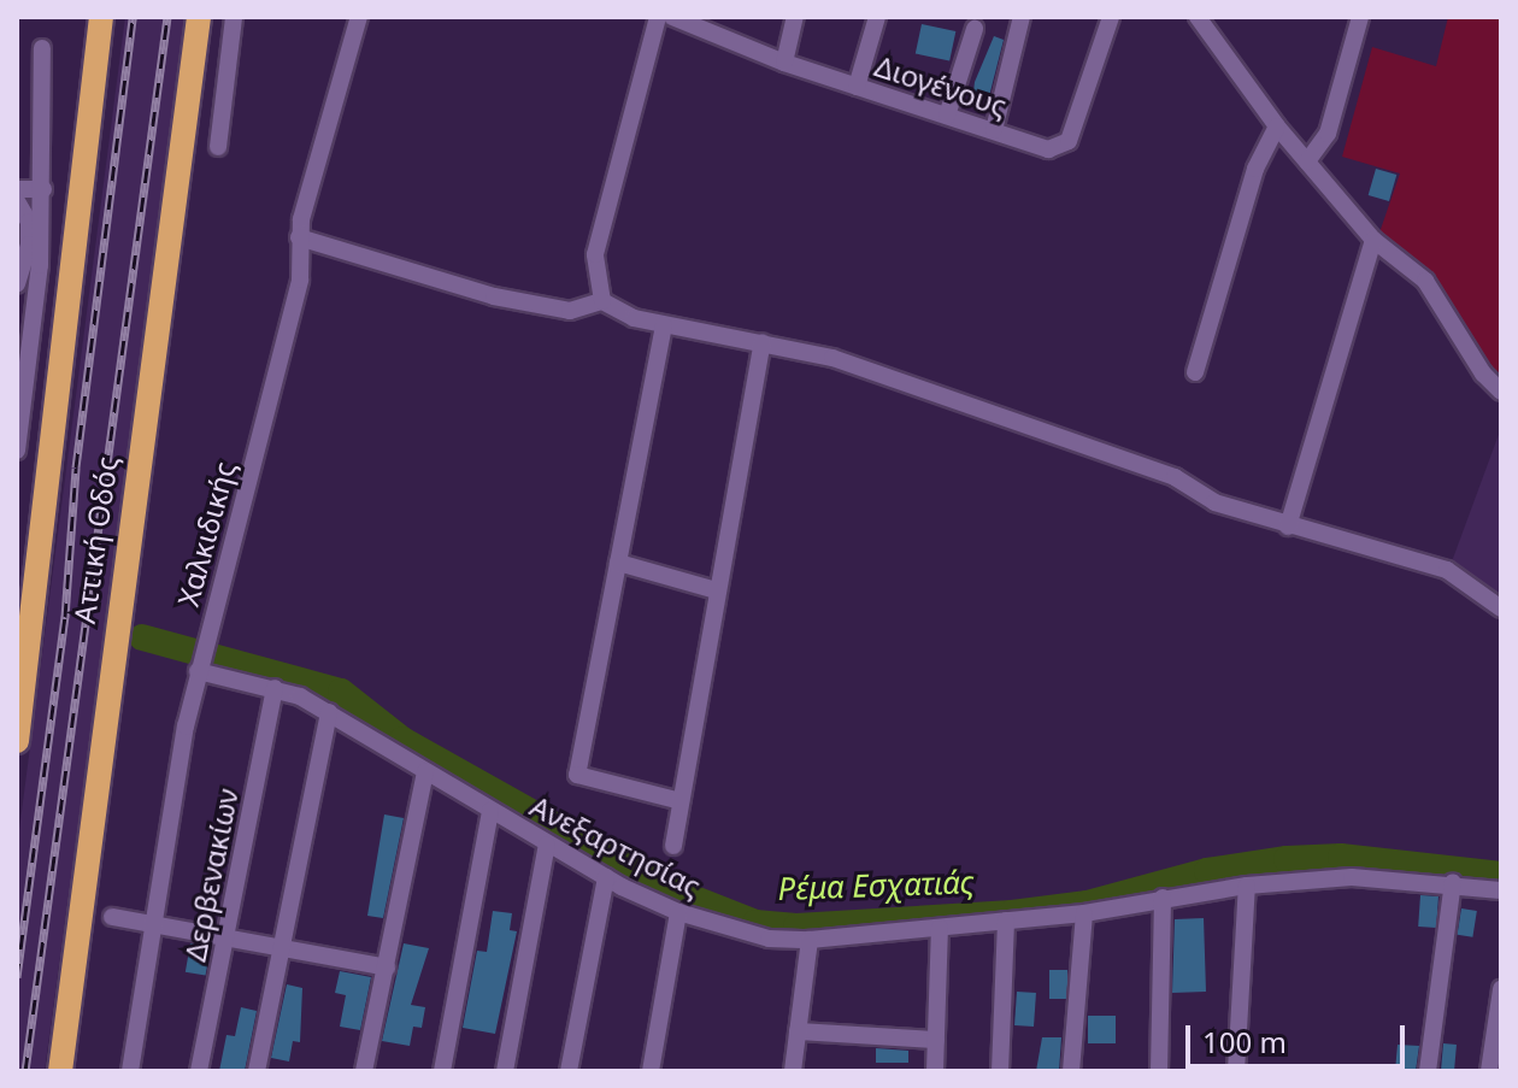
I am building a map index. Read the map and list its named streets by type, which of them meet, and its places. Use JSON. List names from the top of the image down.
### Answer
{
  "streets": {
    "highway": ["Αττική Οδός"],
    "street": [
      "Διογένους",
      "Χαλκιδικής",
      "Ανεξαρτησίας",
      "Δερβενακίων"
    ]
  },
  "crossings": [
    ["Χαλκιδικής", "Ανεξαρτησίας"],
    ["Ανεξαρτησίας", "Δερβενακίων"]
  ],
  "water": ["Ρέμα Εσχατιάς"],
  "scale_bar": "100 m"
}
